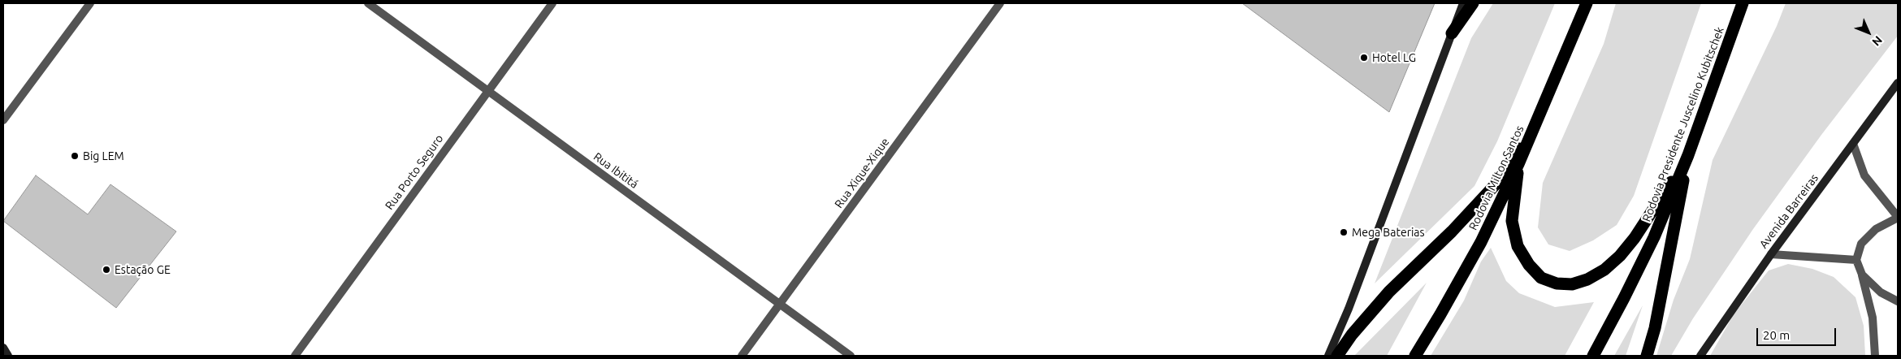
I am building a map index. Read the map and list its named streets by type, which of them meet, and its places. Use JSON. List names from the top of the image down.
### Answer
{
  "streets": {
    "highway": ["Rodovia Presidente Juscelino Kubitschek", "Rodovia Milton Santos"],
    "main road": ["Avenida Barreiras"],
    "street": ["Rua Ibititá", "Rua Porto Seguro", "Rua Xique-Xique"]
  },
  "crossings": [
    ["Rua Ibititá", "Rua Porto Seguro"],
    ["Rua Ibititá", "Rua Xique-Xique"]
  ],
  "places": [
    "Hotel LG",
    "Big LEM",
    "Mega Baterias",
    "Estação GE"
  ],
  "scale_bar": "20 m",
  "north": "bottom right"
}
